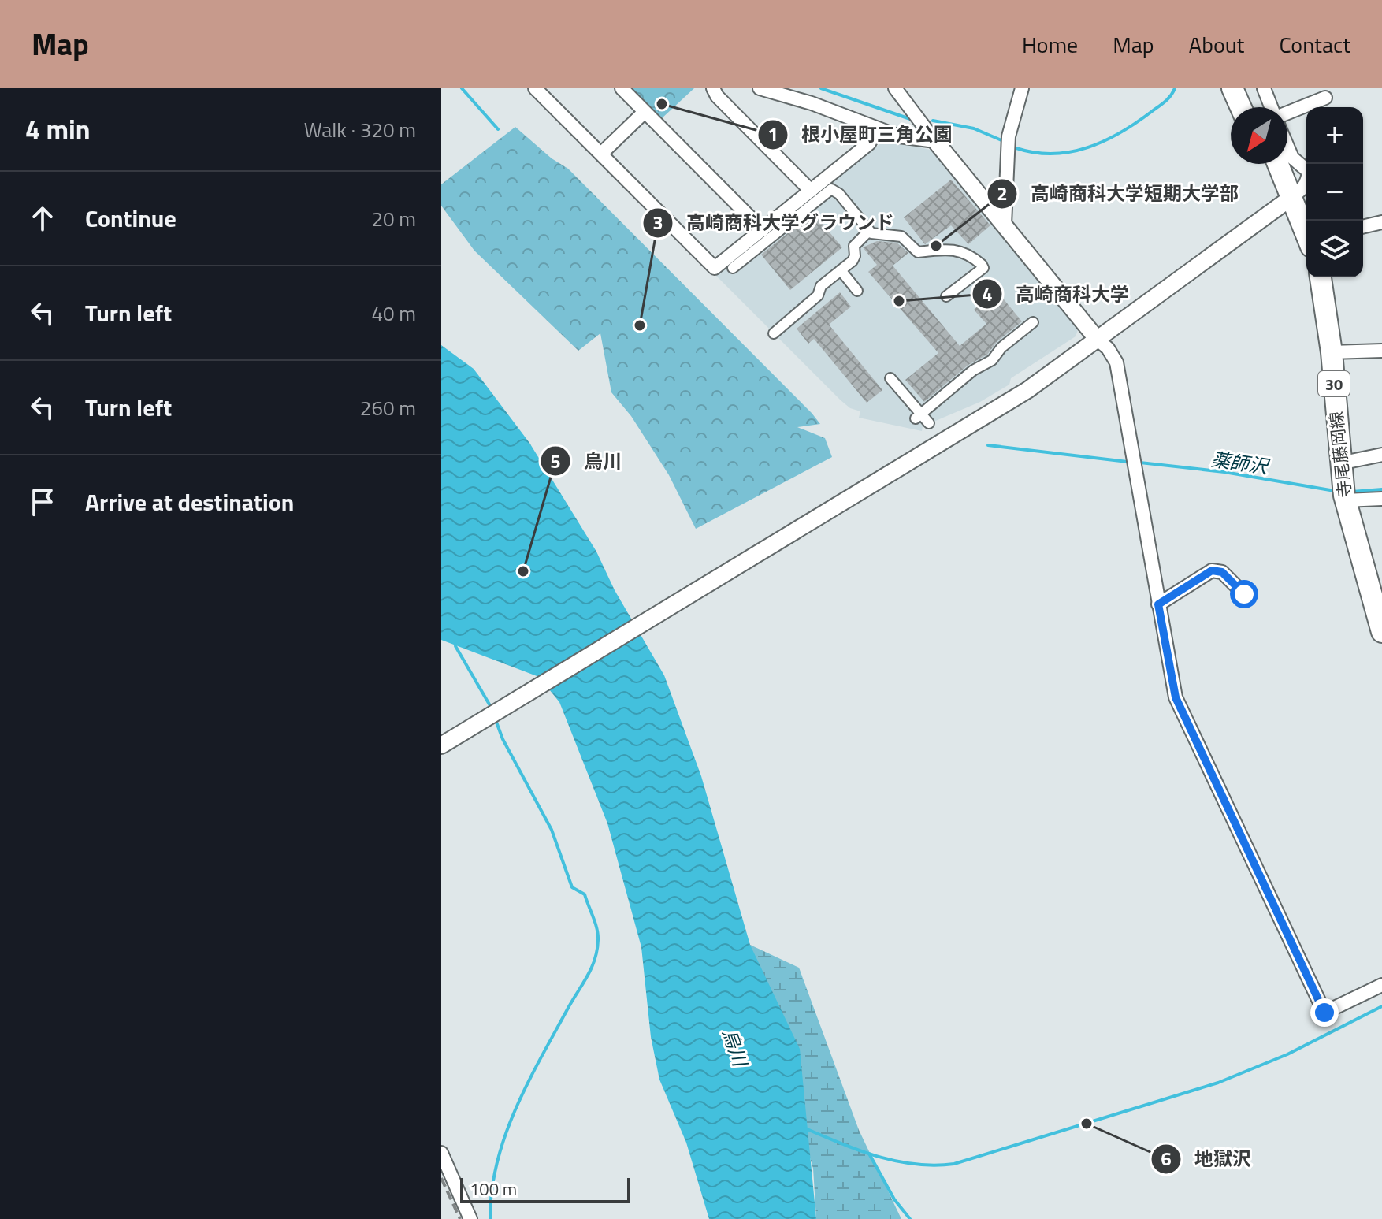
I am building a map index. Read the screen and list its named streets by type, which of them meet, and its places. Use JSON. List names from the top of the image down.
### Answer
{
  "streets": {
    "main road": ["30", "寺尾藤岡線"]
  },
  "water": ["薬師沢", "烏川"],
  "places": [
    "根小屋町三角公園",
    "高崎商科大学短期大学部",
    "高崎商科大学",
    "高崎商科大学グラウンド",
    "烏川",
    "地獄沢"
  ],
  "scale_bar": "100 m",
  "north": "bottom left",
  "page": {
    "header": "Map",
    "nav": [
      "Home",
      "Map",
      "About",
      "Contact"
    ],
    "heading": ["4 min", "Walk · 320 m"],
    "map_buttons": ["+", "−"],
    "list": [
      ["Continue", "20 m"],
      ["Turn left", "40 m"],
      ["Turn left", "260 m"],
      "Arrive at destination"
    ],
    "scale": "100 m"
  }
}
